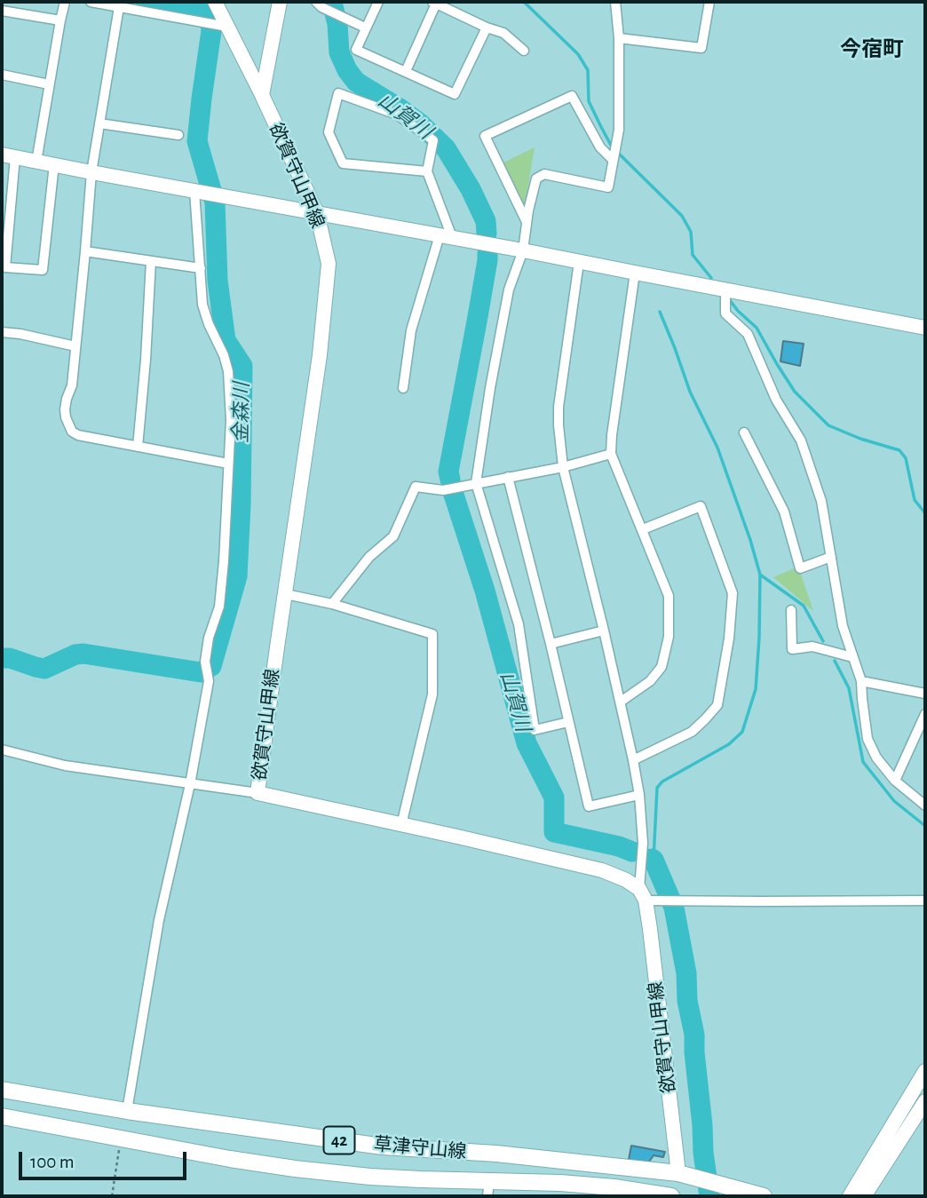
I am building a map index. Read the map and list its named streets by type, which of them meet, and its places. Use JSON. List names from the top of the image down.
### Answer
{
  "streets": {
    "main road": ["欲賀守山甲線", "42", "草津守山線"]
  },
  "crossings": [
    ["欲賀守山甲線", "草津守山線"]
  ],
  "districts": ["今宿町"],
  "water": ["山賀川", "金森川"],
  "scale_bar": "100 m"
}
